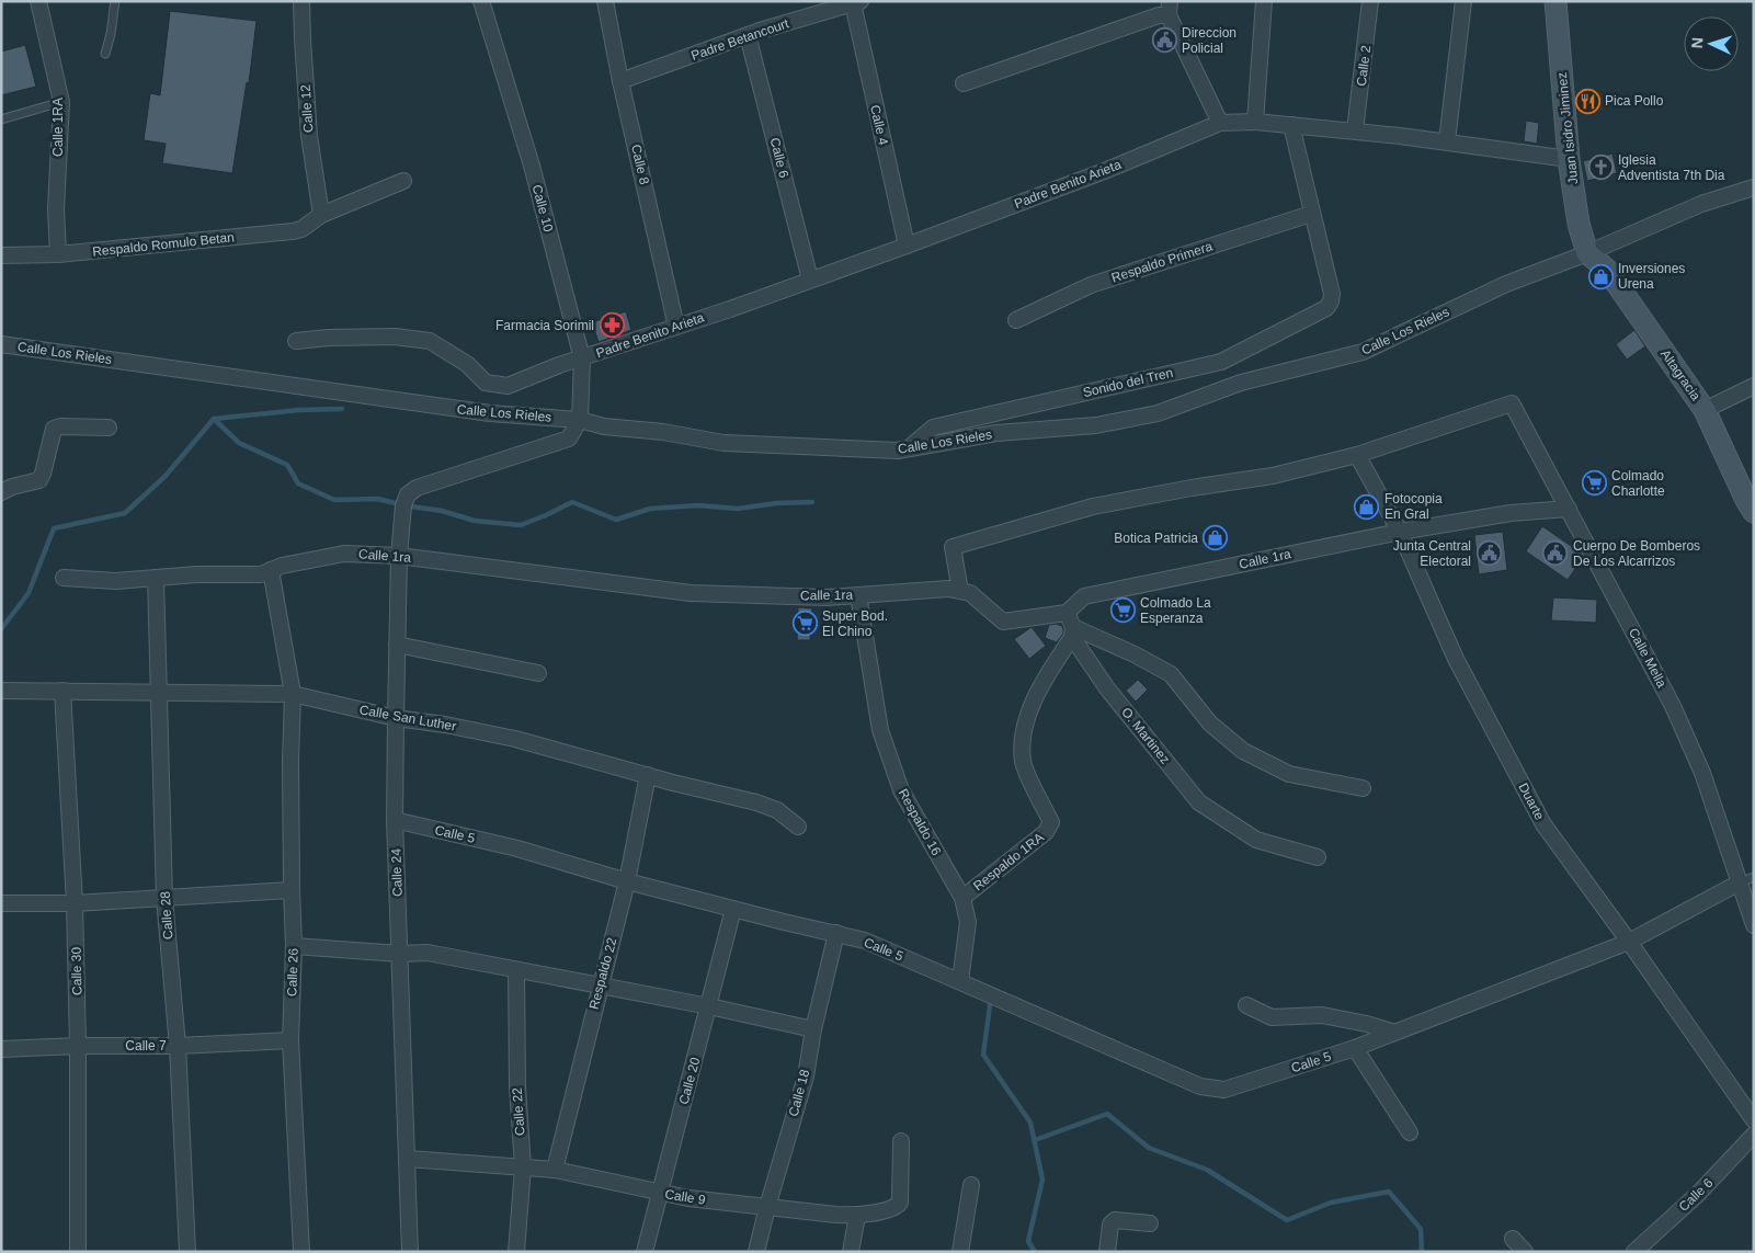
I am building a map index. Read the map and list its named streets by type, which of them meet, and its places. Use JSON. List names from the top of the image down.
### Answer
{
  "streets": {
    "street": [
      "Padre Betancourt",
      "Calle 2",
      "Calle 12",
      "Calle 4",
      "Calle 1RA",
      "Juan Isidro Jiminez",
      "Calle 6",
      "Calle 8",
      "Padre Benito Arieta",
      "Calle 10",
      "Respaldo Romulo Betan",
      "Respaldo Primera",
      "Calle Los Rieles",
      "Altagracia",
      "Sonido del Tren",
      "Calle 1ra",
      "Calle Mella",
      "Calle San Luther",
      "O. Martinez",
      "Duarte",
      "Respaldo 16",
      "Calle 5",
      "Respaldo 1RA",
      "Calle 24",
      "Calle 28",
      "Calle 30",
      "Calle 26",
      "Respaldo 22",
      "Calle 7",
      "Calle 20",
      "Calle 18",
      "Calle 22",
      "Calle 9"
    ]
  },
  "crossings": [
    ["Padre Betancourt", "Calle 4"],
    ["Padre Betancourt", "Calle 6"],
    ["Padre Betancourt", "Calle 8"],
    ["Calle 2", "Padre Benito Arieta"],
    ["Calle 12", "Respaldo Romulo Betan"],
    ["Calle 4", "Padre Benito Arieta"],
    ["Calle 1RA", "Respaldo Romulo Betan"],
    ["Juan Isidro Jiminez", "Padre Benito Arieta"],
    ["Juan Isidro Jiminez", "Calle Los Rieles"],
    ["Juan Isidro Jiminez", "Altagracia"],
    ["Calle 6", "Padre Benito Arieta"],
    ["Calle 8", "Padre Benito Arieta"],
    ["Padre Benito Arieta", "Calle 10"],
    ["Calle 10", "Calle Los Rieles"],
    ["Calle 10", "Calle 24"],
    ["Respaldo Primera", "Sonido del Tren"],
    ["Calle Los Rieles", "Altagracia"],
    ["Calle Los Rieles", "Sonido del Tren"],
    ["Calle Los Rieles", "Calle 24"],
    ["Calle 1ra", "Calle Mella"],
    ["Calle 1ra", "Duarte"],
    ["Calle 1ra", "Respaldo 16"],
    ["Calle 1ra", "Calle 24"],
    ["Calle 1ra", "Calle 28"],
    ["Calle 1ra", "Calle 26"],
    ["Calle Mella", "Duarte"],
    ["Calle Mella", "Calle 5"],
    ["Calle San Luther", "Calle 24"],
    ["Calle San Luther", "Calle 28"],
    ["Calle San Luther", "Calle 30"],
    ["Calle San Luther", "Calle 26"],
    ["Calle San Luther", "Respaldo 22"],
    ["O. Martinez", "Respaldo 1RA"],
    ["Duarte", "Calle 5"],
    ["Respaldo 16", "Calle 5"],
    ["Respaldo 16", "Respaldo 1RA"],
    ["Calle 5", "Calle 24"],
    ["Calle 5", "Respaldo 22"],
    ["Calle 5", "Calle 20"],
    ["Calle 5", "Calle 18"],
    ["Calle 24", "Calle 9"],
    ["Calle 28", "Calle 7"],
    ["Calle 30", "Calle 7"],
    ["Calle 26", "Calle 7"],
    ["Respaldo 22", "Calle 9"],
    ["Calle 20", "Calle 9"],
    ["Calle 18", "Calle 9"],
    ["Calle 22", "Calle 9"]
  ],
  "places": {
    "public building": ["Direccion Policial", "Junta Central Electoral", "Cuerpo De Bomberos De Los Alcarrizos"],
    "restaurant": ["Pica Pollo"],
    "church": ["Iglesia Adventista 7th Dia"],
    "shop": ["Inversiones Urena", "Fotocopia En Gral", "Botica Patricia"],
    "pharmacy": ["Farmacia Sorimil"],
    "supermarket": ["Colmado Charlotte", "Colmado La Esperanza", "Super Bod. El Chino"]
  },
  "north": "left"
}
